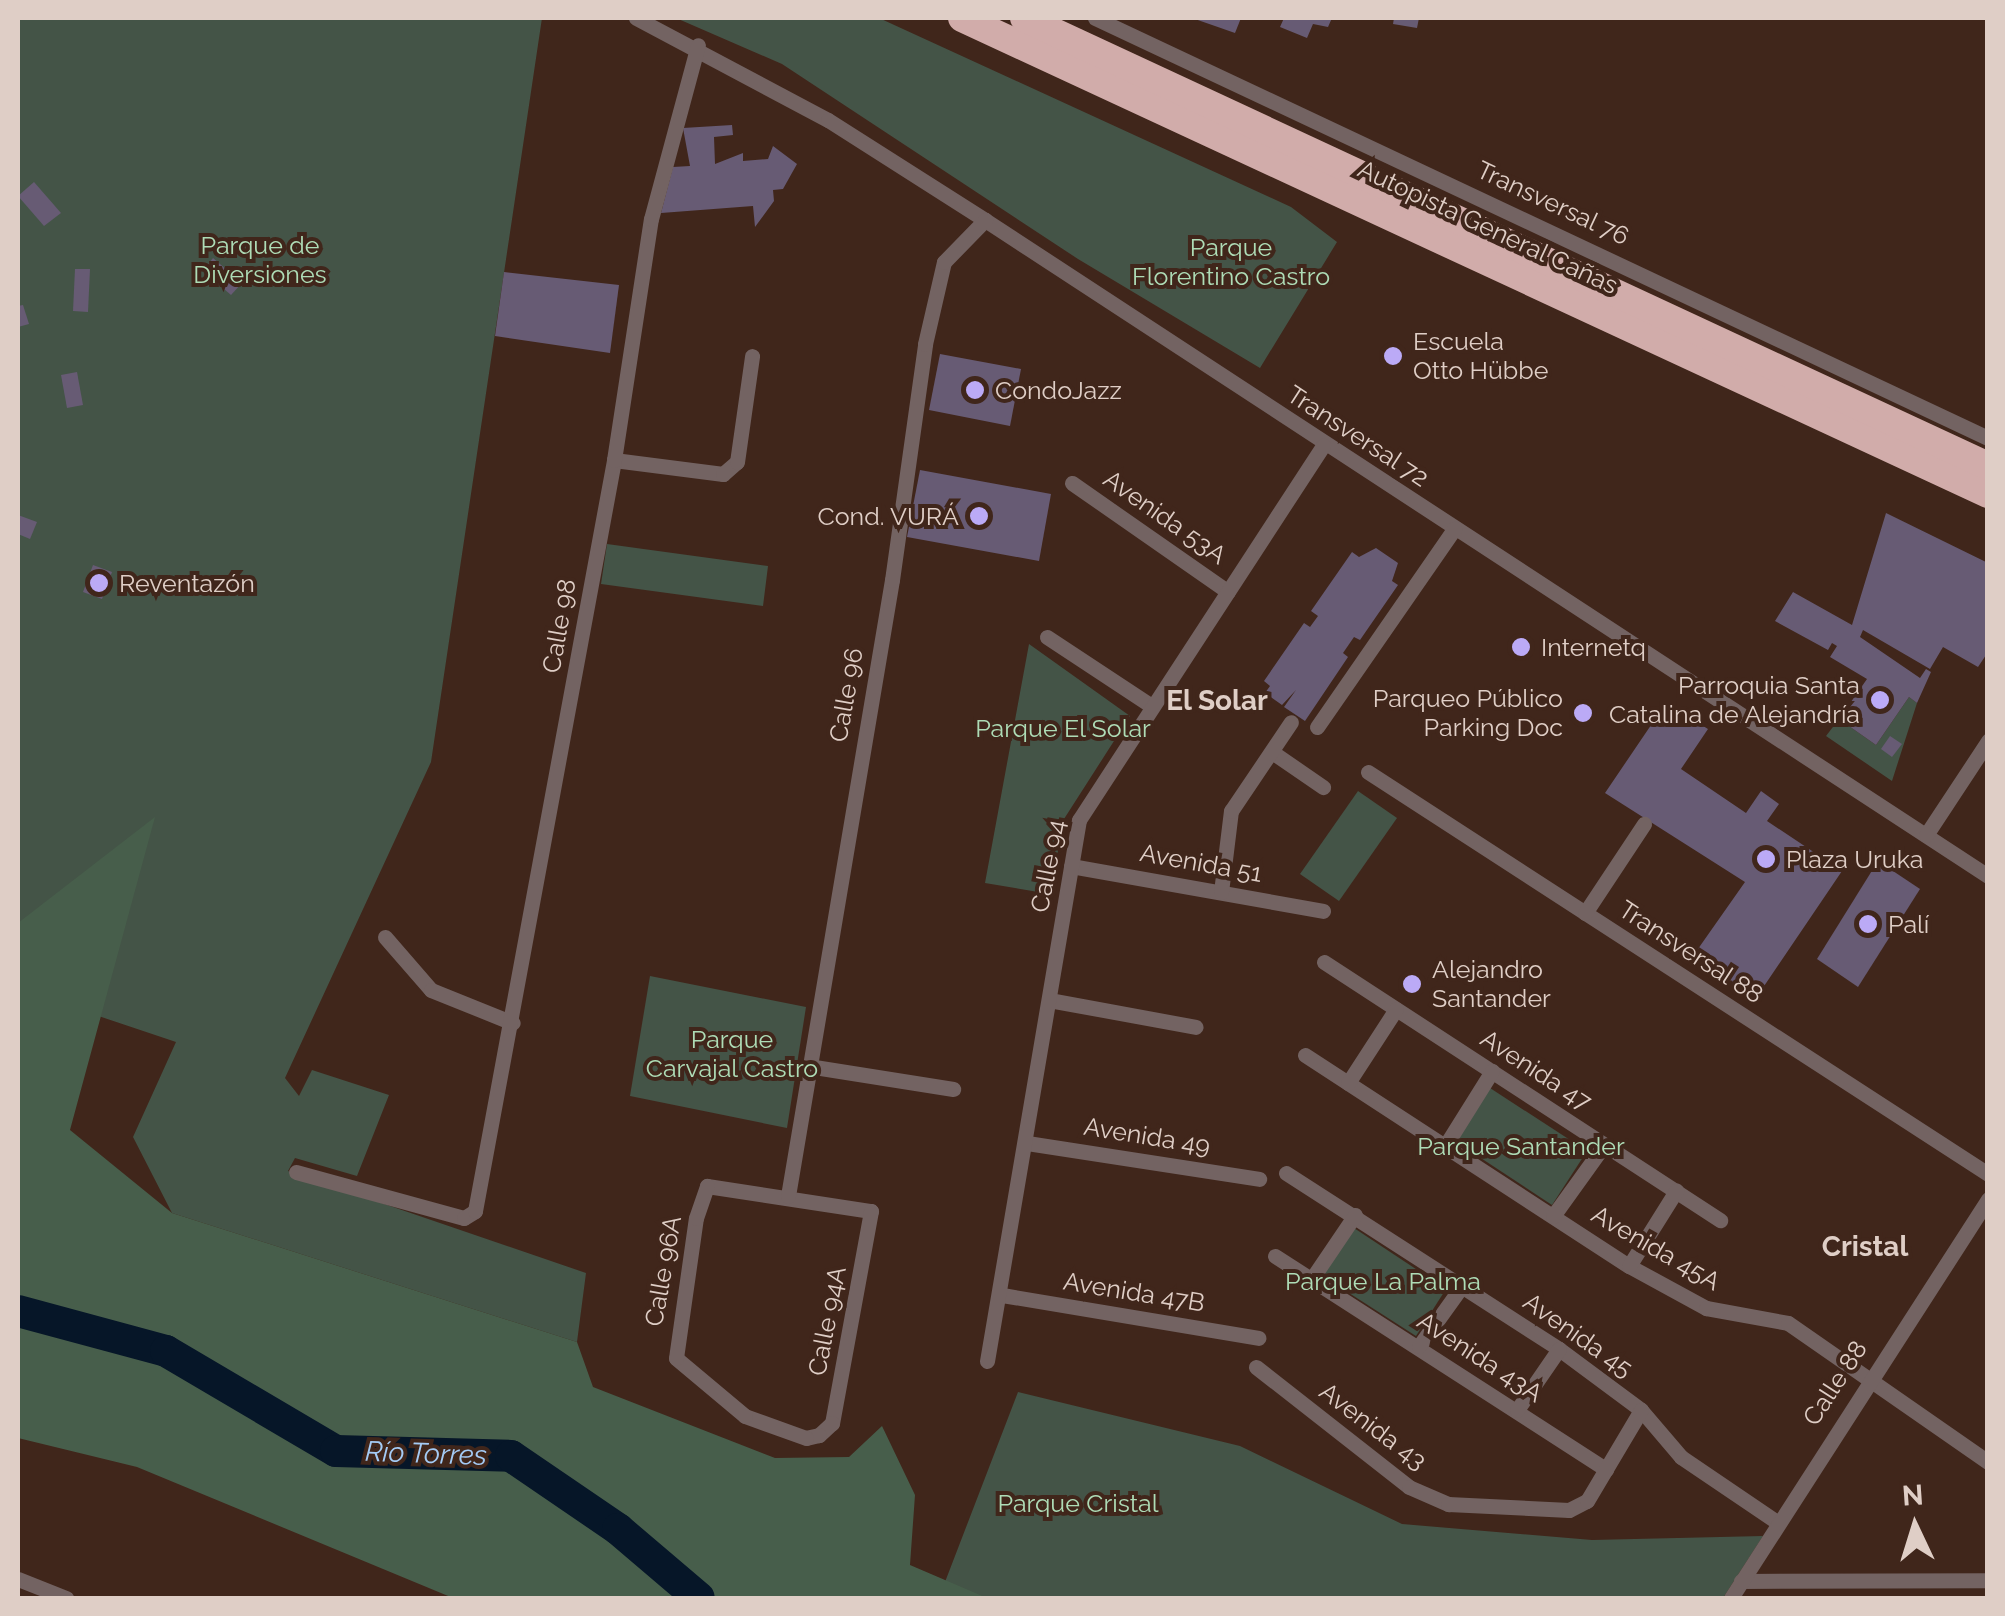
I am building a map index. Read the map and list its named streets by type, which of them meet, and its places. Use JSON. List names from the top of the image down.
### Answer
{
  "streets": {
    "highway": ["Autopista General Cañas"],
    "street": [
      "Transversal 76",
      "Transversal 72",
      "Avenida 53A",
      "Calle 98",
      "Calle 96",
      "Avenida 51",
      "Calle 94",
      "Transversal 88",
      "Avenida 47",
      "Avenida 49",
      "Avenida 45A",
      "Calle 96A",
      "Avenida 47B",
      "Calle 94A",
      "Avenida 45",
      "Avenida 43A",
      "Calle 88",
      "Avenida 43"
    ]
  },
  "crossings": [
    ["Transversal 72", "Calle 98"],
    ["Transversal 72", "Calle 96"],
    ["Transversal 72", "Calle 94"],
    ["Avenida 53A", "Calle 94"],
    ["Calle 96", "Calle 96A"],
    ["Calle 96", "Calle 94A"],
    ["Avenida 51", "Calle 94"],
    ["Calle 94", "Avenida 49"],
    ["Calle 94", "Avenida 47B"],
    ["Avenida 45A", "Calle 88"],
    ["Calle 96A", "Calle 94A"],
    ["Avenida 45", "Calle 88"],
    ["Avenida 43A", "Avenida 43"]
  ],
  "districts": ["El Solar", "Cristal"],
  "water": ["Río Torres"],
  "parks": [
    "Parque de Diversiones",
    "Parque Florentino Castro",
    "Parque El Solar",
    "Parque Carvajal Castro",
    "Parque Santander",
    "Parque La Palma",
    "Parque Cristal"
  ],
  "places": [
    "Escuela Otto Hübbe",
    "CondoJazz",
    "Cond. VURÁ",
    "Reventazón",
    "Internetq",
    "Parroquia Santa Catalina de Alejandría",
    "Parqueo Público Parking Doc",
    "Plaza Uruka",
    "Palí",
    "Alejandro Santander"
  ],
  "north": "top"
}
